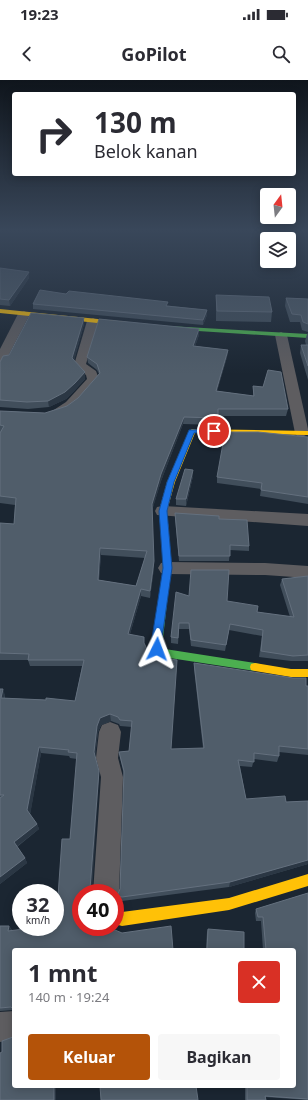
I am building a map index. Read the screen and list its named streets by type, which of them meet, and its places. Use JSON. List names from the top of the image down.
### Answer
{
  "north": "top",
  "page": {
    "status": "19:23",
    "header": "GoPilot",
    "turn": ["130 m", "Belok kanan"],
    "speed": "32 km/h",
    "limit": "40",
    "heading": ["1 mnt", "140 m · 19:24"],
    "buttons": ["Keluar", "Bagikan"]
  }
}
